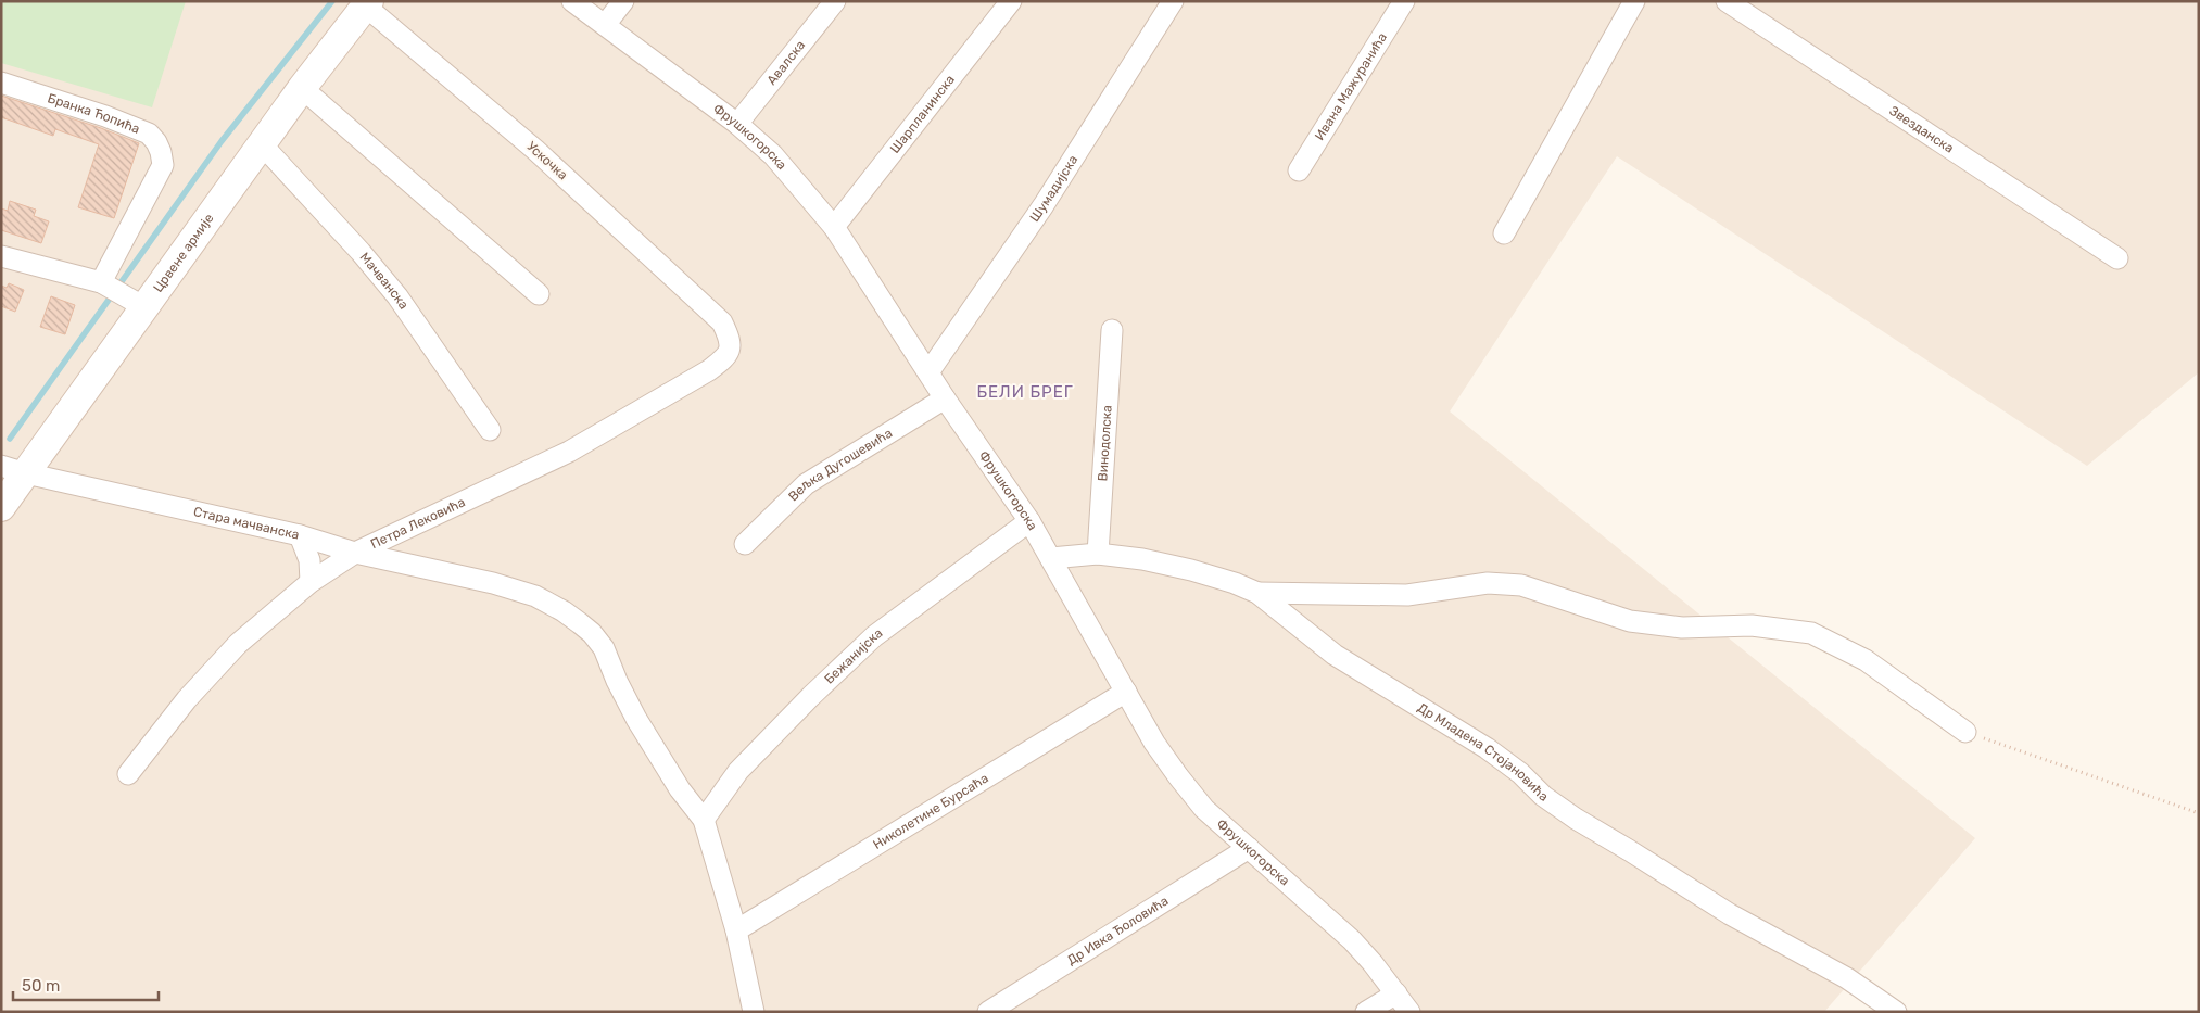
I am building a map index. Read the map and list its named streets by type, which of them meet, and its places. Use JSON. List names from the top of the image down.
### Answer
{
  "streets": {
    "main road": ["Црвене армије"],
    "street": [
      "Авалска",
      "Ивана Мажуранића",
      "Бранка Ћопића",
      "Шарпланинска",
      "Звезданска",
      "Фрушкогорска",
      "Ускочка",
      "Шумадијска",
      "Мачванска",
      "Винодолска",
      "Вељка Дугошевића",
      "Петра Лековића",
      "Стара мачванска",
      "Бежанијска",
      "Др Младена Стојановића",
      "Николетине Бурсаћа",
      "Др Ивка Ђоловића"
    ]
  },
  "crossings": [
    ["Авалска", "Фрушкогорска"],
    ["Шарпланинска", "Фрушкогорска"],
    ["Фрушкогорска", "Шумадијска"],
    ["Фрушкогорска", "Вељка Дугошевића"],
    ["Фрушкогорска", "Бежанијска"],
    ["Фрушкогорска", "Др Младена Стојановића"],
    ["Фрушкогорска", "Николетине Бурсаћа"],
    ["Фрушкогорска", "Др Ивка Ђоловића"],
    ["Ускочка", "Црвене армије"],
    ["Ускочка", "Петра Лековића"],
    ["Црвене армије", "Мачванска"],
    ["Црвене армије", "Стара мачванска"],
    ["Винодолска", "Др Младена Стојановића"],
    ["Петра Лековића", "Стара мачванска"],
    ["Стара мачванска", "Бежанијска"]
  ],
  "districts": ["БЕЛИ БРЕГ"],
  "scale_bar": "50 m"
}
